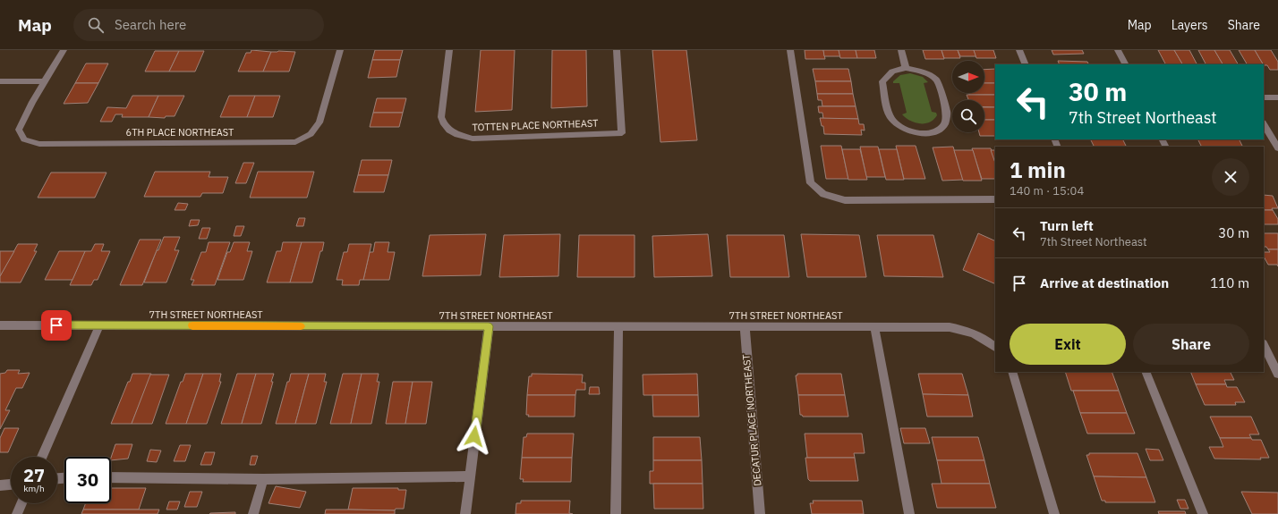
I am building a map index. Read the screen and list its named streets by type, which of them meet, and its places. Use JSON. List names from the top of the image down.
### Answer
{
  "streets": {
    "street": [
      "TOTTEN PLACE NORTHEAST",
      "6TH PLACE NORTHEAST",
      "7TH STREET NORTHEAST",
      "DECATUR PLACE NORTHEAST"
    ]
  },
  "crossings": [
    ["7TH STREET NORTHEAST", "DECATUR PLACE NORTHEAST"]
  ],
  "north": "right",
  "page": {
    "header": "Map",
    "search": "Search here",
    "nav": ["Map", "Layers", "Share"],
    "turn": ["30 m", "7th Street Northeast"],
    "heading": ["1 min", "140 m · 15:04"],
    "list": [
      {
        "name": "Turn left",
        "note": "7th Street Northeast",
        "value": "30 m"
      },
      {
        "name": "Arrive at destination",
        "value": "110 m"
      }
    ],
    "buttons": ["Exit", "Share"],
    "speed": "27 km/h",
    "limit": "30"
  }
}
